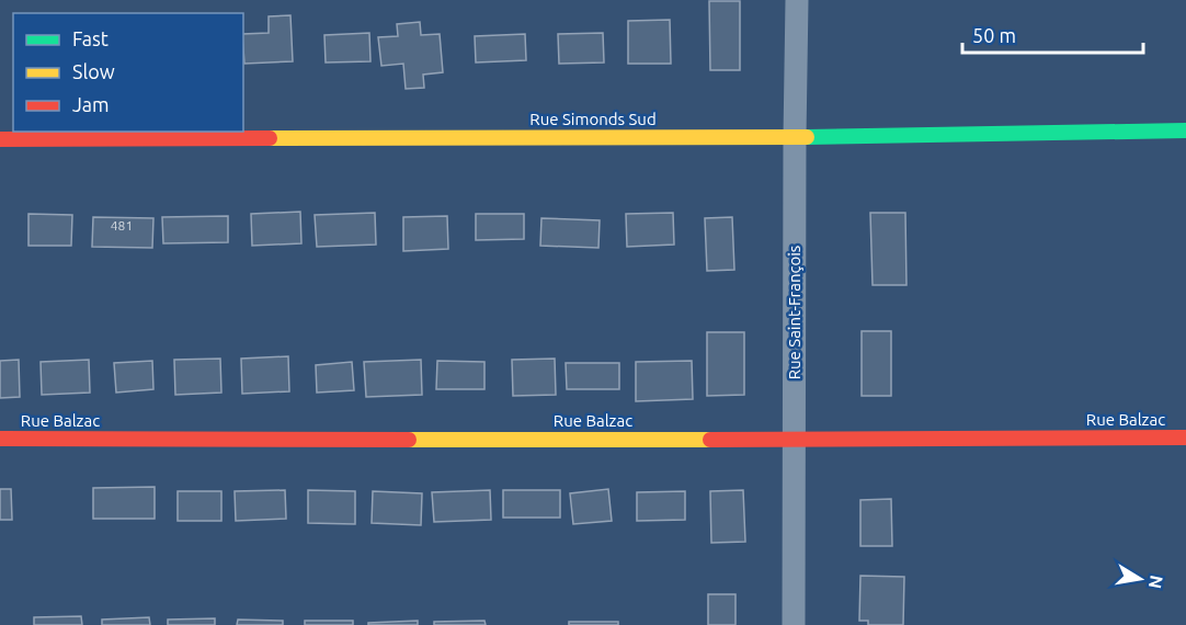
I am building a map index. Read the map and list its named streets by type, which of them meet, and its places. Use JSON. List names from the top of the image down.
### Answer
{
  "streets": {
    "street": ["Rue Simonds Sud", "Rue Saint-François", "Rue Balzac"]
  },
  "crossings": [
    ["Rue Simonds Sud", "Rue Saint-François"],
    ["Rue Saint-François", "Rue Balzac"]
  ],
  "house_numbers": ["481"],
  "legend": ["Fast", "Slow", "Jam"],
  "scale_bar": "50 m",
  "north": "right"
}
